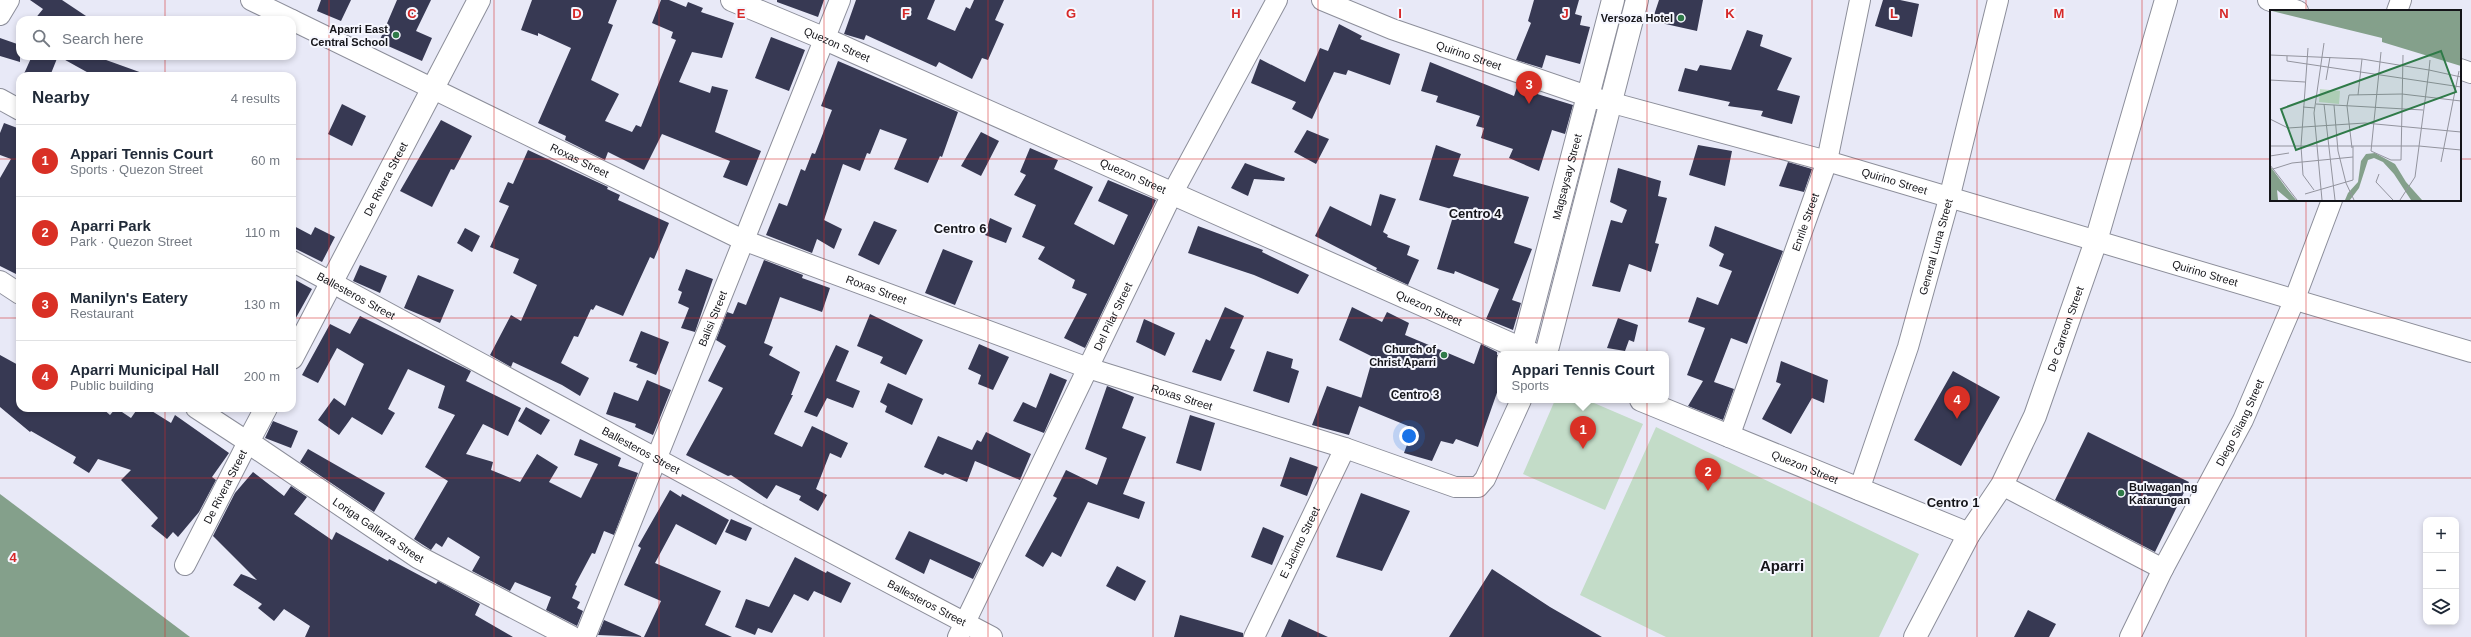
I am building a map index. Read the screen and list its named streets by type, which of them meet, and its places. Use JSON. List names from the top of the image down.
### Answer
{
  "streets": {
    "street": [
      "Quezon Street",
      "Quirino Street",
      "Roxas Street",
      "Magsaysay Street",
      "De Rivera Street",
      "Enrile Street",
      "General Luna Street",
      "Ballesteros Street",
      "Del Pilar Street",
      "Balisi Street",
      "De Carreon Street",
      "Diego Silang Street",
      "Loriga Gallarza Street",
      "E Jacinto Street"
    ]
  },
  "crossings": [
    ["Quezon Street", "Enrile Street"],
    ["Quezon Street", "General Luna Street"],
    ["Quezon Street", "Del Pilar Street"],
    ["Quezon Street", "Balisi Street"],
    ["Quezon Street", "De Carreon Street"],
    ["Quirino Street", "Magsaysay Street"],
    ["Quirino Street", "Enrile Street"],
    ["Quirino Street", "General Luna Street"],
    ["Quirino Street", "De Carreon Street"],
    ["Quirino Street", "Diego Silang Street"],
    ["Roxas Street", "De Rivera Street"],
    ["Roxas Street", "Del Pilar Street"],
    ["Roxas Street", "Balisi Street"],
    ["Roxas Street", "E Jacinto Street"],
    ["De Rivera Street", "Ballesteros Street"],
    ["De Rivera Street", "Loriga Gallarza Street"],
    ["Ballesteros Street", "Del Pilar Street"],
    ["Ballesteros Street", "Balisi Street"]
  ],
  "districts": [
    "Centro 4",
    "Centro 6",
    "Centro 3",
    "Centro 1",
    "Aparri"
  ],
  "places": [
    "Versoza Hotel",
    "Aparri East Central School",
    "Church of Christ Aparri",
    "Bulwagan ng Katarungan"
  ],
  "page": {
    "search": "Search here",
    "pins": [
      "3",
      "4",
      "1",
      "2"
    ],
    "heading": ["Nearby", "4 results"],
    "list": [
      {
        "mark": "1",
        "name": "Appari Tennis Court",
        "note": "Sports · Quezon Street",
        "value": "60 m"
      },
      {
        "mark": "2",
        "name": "Aparri Park",
        "note": "Park · Quezon Street",
        "value": "110 m"
      },
      {
        "mark": "3",
        "name": "Manilyn's Eatery",
        "note": "Restaurant",
        "value": "130 m"
      },
      {
        "mark": "4",
        "name": "Aparri Municipal Hall",
        "note": "Public building",
        "value": "200 m"
      }
    ],
    "popup": ["Appari Tennis Court", "Sports"],
    "map_buttons": ["+", "−"]
  },
  "grid": {
    "columns": [
      "C",
      "D",
      "E",
      "F",
      "G",
      "H",
      "I",
      "J",
      "K",
      "L",
      "M",
      "N"
    ],
    "rows": ["4"]
  }
}
